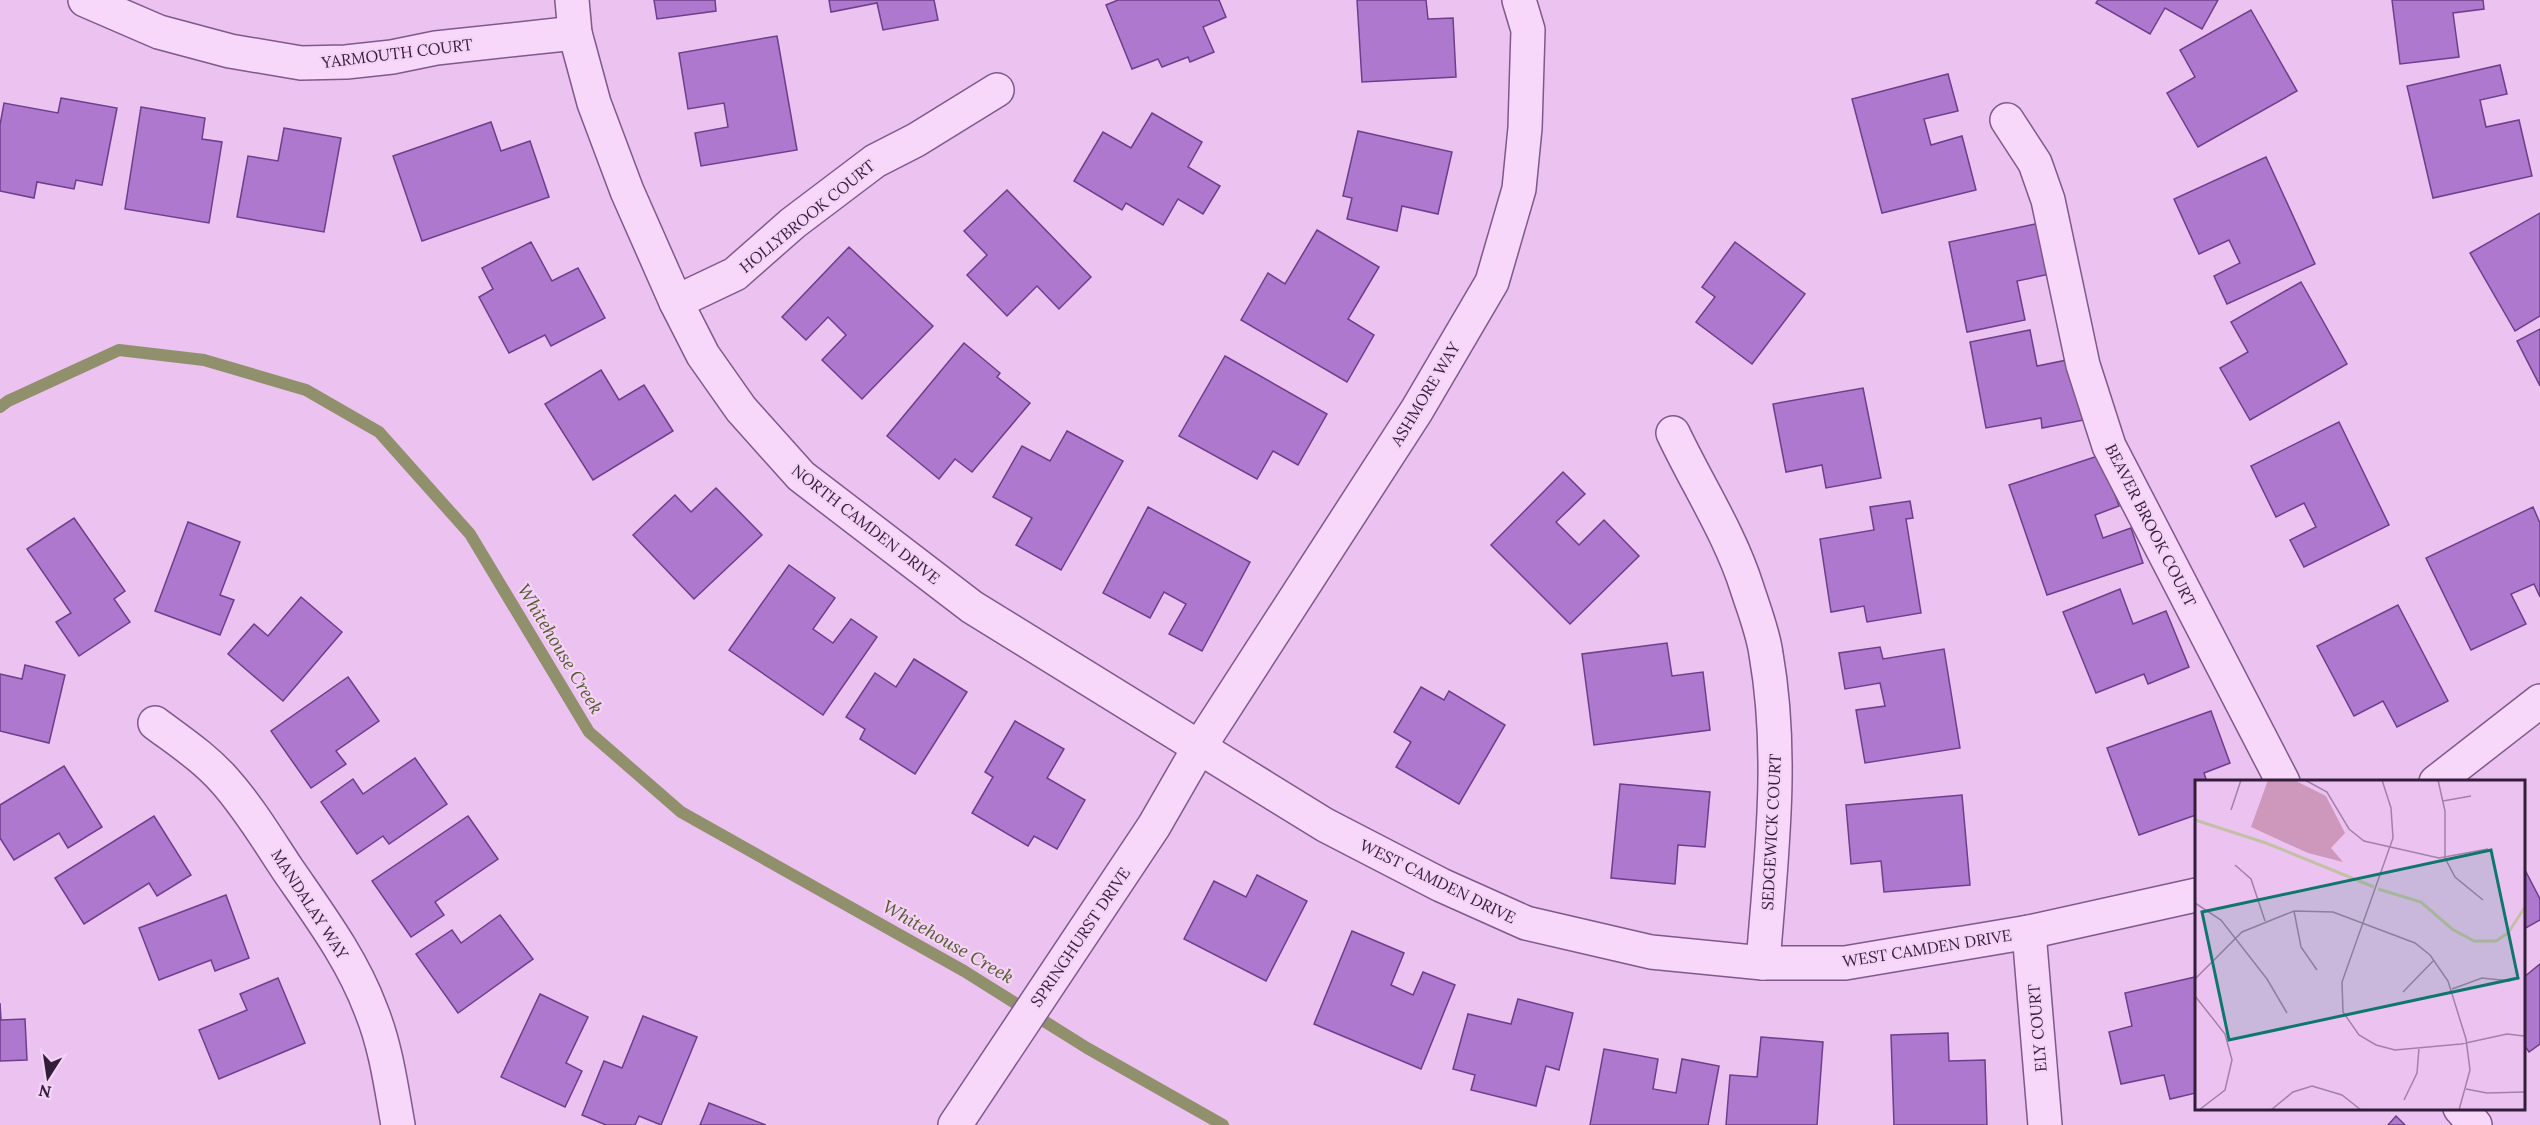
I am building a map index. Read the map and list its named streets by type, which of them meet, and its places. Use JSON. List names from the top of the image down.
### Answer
{
  "streets": {
    "street": [
      "YARMOUTH COURT",
      "HOLLYBROOK COURT",
      "ASHMORE WAY",
      "NORTH CAMDEN DRIVE",
      "BEAVER BROOK COURT",
      "SEDGEWICK COURT",
      "WEST CAMDEN DRIVE",
      "MANDALAY WAY",
      "SPRINGHURST DRIVE",
      "ELY COURT"
    ]
  },
  "crossings": [
    ["YARMOUTH COURT", "NORTH CAMDEN DRIVE"],
    ["HOLLYBROOK COURT", "NORTH CAMDEN DRIVE"],
    ["ASHMORE WAY", "NORTH CAMDEN DRIVE"],
    ["ASHMORE WAY", "WEST CAMDEN DRIVE"],
    ["ASHMORE WAY", "SPRINGHURST DRIVE"],
    ["NORTH CAMDEN DRIVE", "WEST CAMDEN DRIVE"],
    ["NORTH CAMDEN DRIVE", "SPRINGHURST DRIVE"],
    ["SEDGEWICK COURT", "WEST CAMDEN DRIVE"],
    ["WEST CAMDEN DRIVE", "SPRINGHURST DRIVE"],
    ["WEST CAMDEN DRIVE", "ELY COURT"]
  ],
  "water": ["Whitehouse Creek"],
  "north": "bottom"
}
